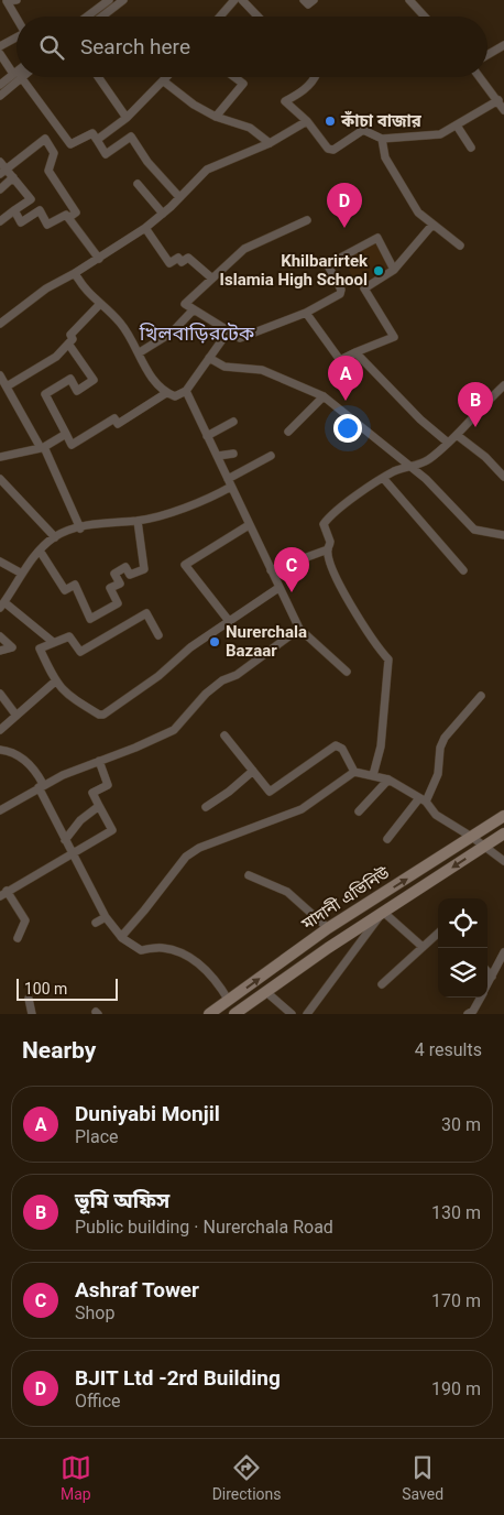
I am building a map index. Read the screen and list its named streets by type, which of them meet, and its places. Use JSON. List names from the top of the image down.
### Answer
{
  "streets": {
    "main road": ["মাদানী এভিনিউ"]
  },
  "districts": ["খিলবাড়িরটেক"],
  "places": ["কাঁচা বাজার", "Khilbarirtek Islamia High School", "Nurerchala Bazaar"],
  "scale_bar": "100 m",
  "page": {
    "search": "Search here",
    "pins": [
      "D",
      "A",
      "B",
      "C"
    ],
    "scale": "100 m",
    "heading": ["Nearby", "4 results"],
    "list": [
      {
        "mark": "A",
        "name": "Duniyabi Monjil",
        "note": "Place",
        "value": "30 m"
      },
      {
        "mark": "B",
        "name": "ভূমি অফিস",
        "note": "Public building · Nurerchala Road",
        "value": "130 m"
      },
      {
        "mark": "C",
        "name": "Ashraf Tower",
        "note": "Shop",
        "value": "170 m"
      },
      {
        "mark": "D",
        "name": "BJIT Ltd -2rd Building",
        "note": "Office",
        "value": "190 m"
      }
    ],
    "nav": ["Map", "Directions", "Saved"]
  }
}
